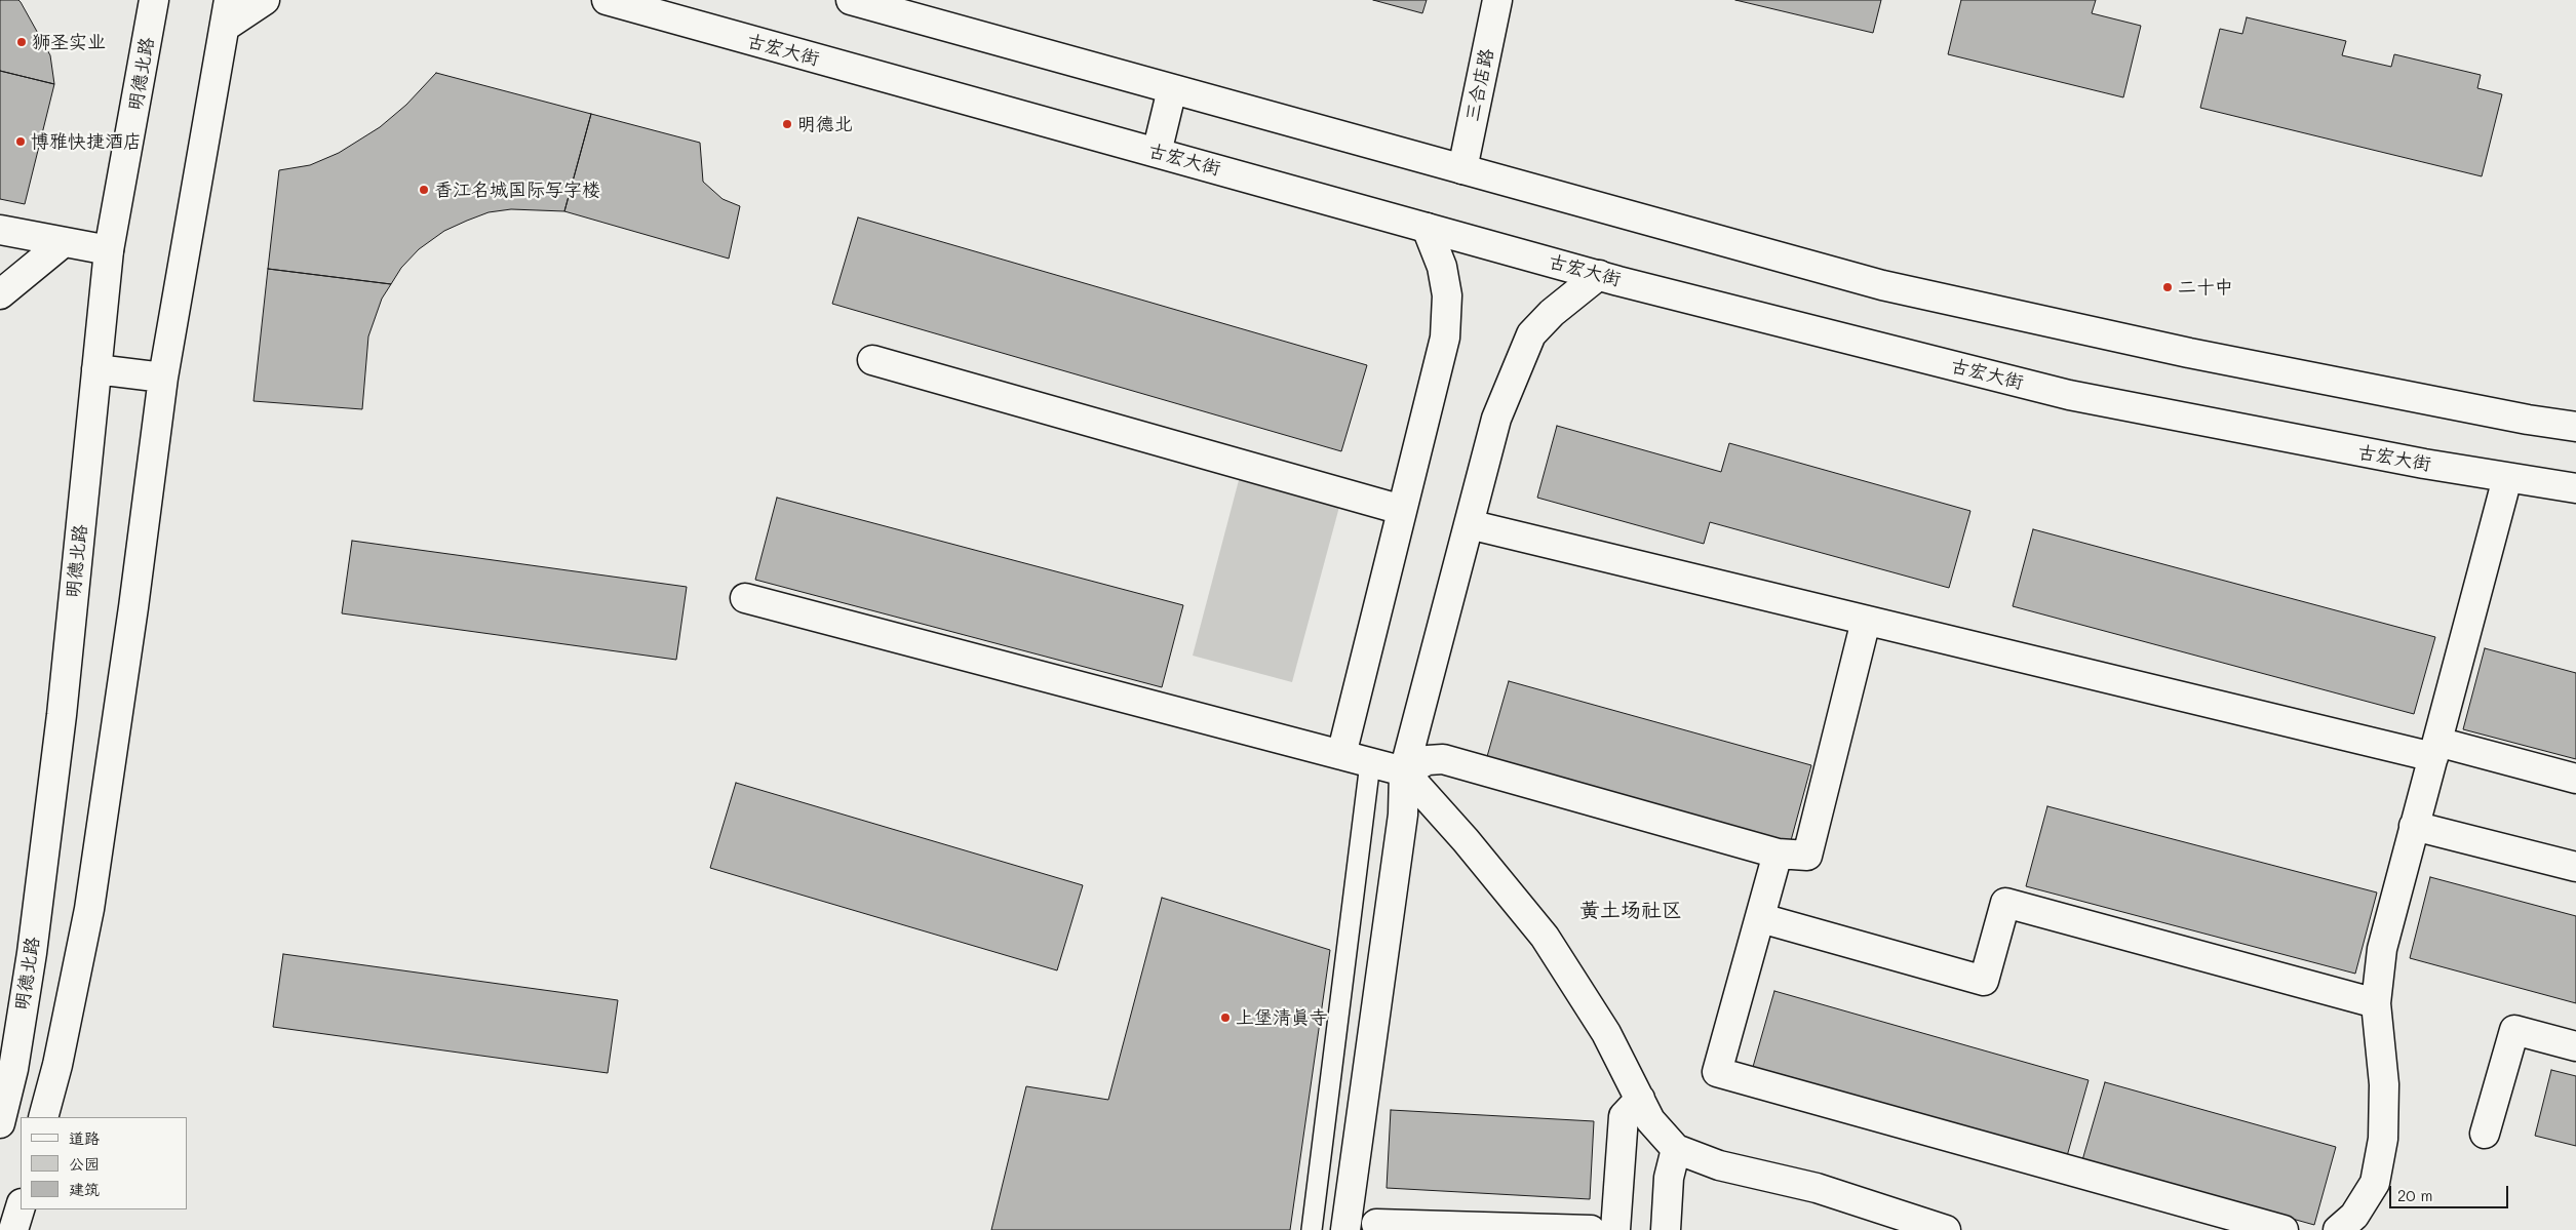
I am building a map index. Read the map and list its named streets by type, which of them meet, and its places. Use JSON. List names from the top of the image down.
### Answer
{
  "streets": {
    "street": ["古宏大街", "明德北路", "三合店路"]
  },
  "districts": ["黄土场社区"],
  "places": [
    "狮圣实业",
    "明德北",
    "博雅快捷酒店",
    "香江名城国际写字楼",
    "二十中",
    "上堡清真寺"
  ],
  "legend": ["道路", "公园", "建筑"],
  "scale_bar": "20 m"
}
